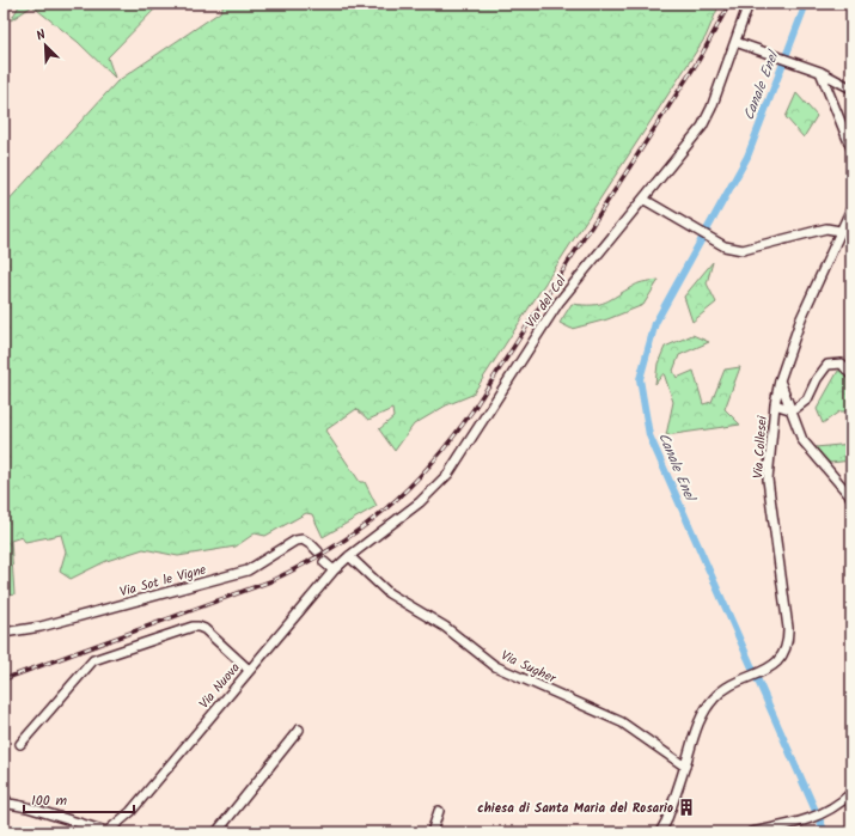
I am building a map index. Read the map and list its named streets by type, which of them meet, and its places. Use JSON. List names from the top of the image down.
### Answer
{
  "streets": {
    "street": [
      "Via del Col",
      "Via Collesei",
      "Via Sot le Vigne",
      "Via Sugher",
      "Via Nuova"
    ]
  },
  "crossings": [
    ["Via del Col", "Via Sugher"],
    ["Via del Col", "Via Nuova"],
    ["Via Collesei", "Via Sugher"],
    ["Via Sugher", "Via Nuova"]
  ],
  "water": ["Canale Enel"],
  "places": {
    "building": ["chiesa di Santa Maria del Rosario"]
  },
  "scale_bar": "100 m",
  "north": "top left"
}
